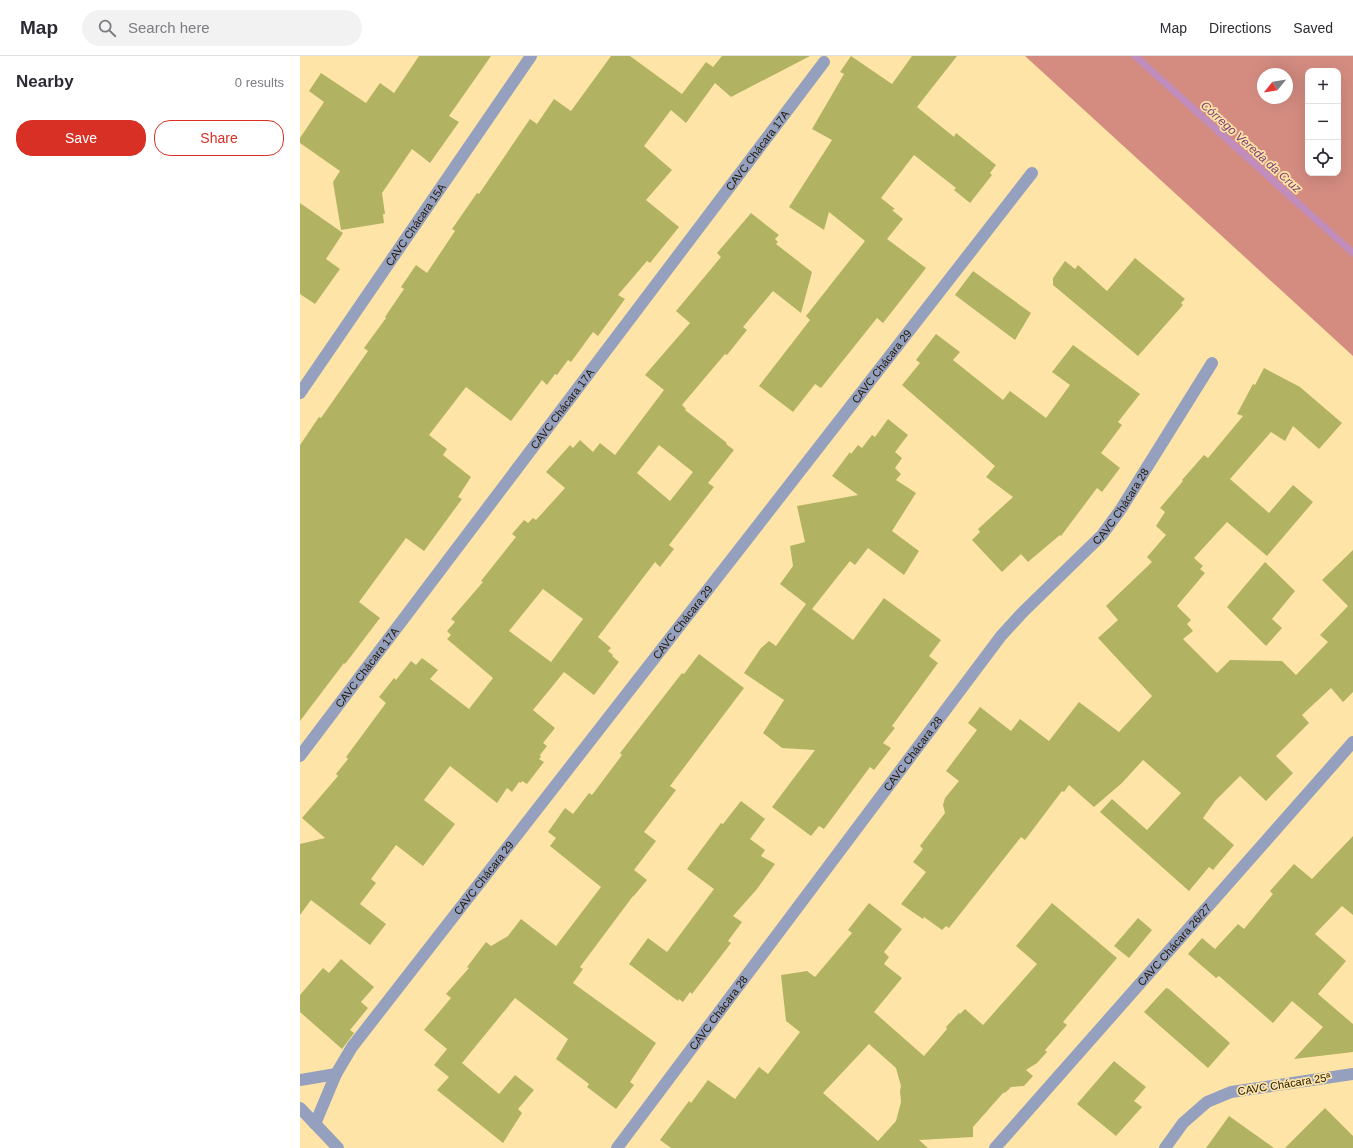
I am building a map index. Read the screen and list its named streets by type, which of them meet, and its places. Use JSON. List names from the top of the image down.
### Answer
{
  "streets": {
    "street": [
      "CAVC Chácara 17A",
      "CAVC Chácara 15A",
      "CAVC Chácara 29",
      "CAVC Chácara 28",
      "CAVC Chácara 26/27",
      "CAVC Chácara 25ª"
    ]
  },
  "water": ["Córrego Vereda da Cruz"],
  "north": "bottom left",
  "page": {
    "header": "Map",
    "search": "Search here",
    "nav": ["Map", "Directions", "Saved"],
    "heading": ["Nearby", "0 results"],
    "map_buttons": ["+", "−"],
    "buttons": ["Save", "Share"]
  }
}
